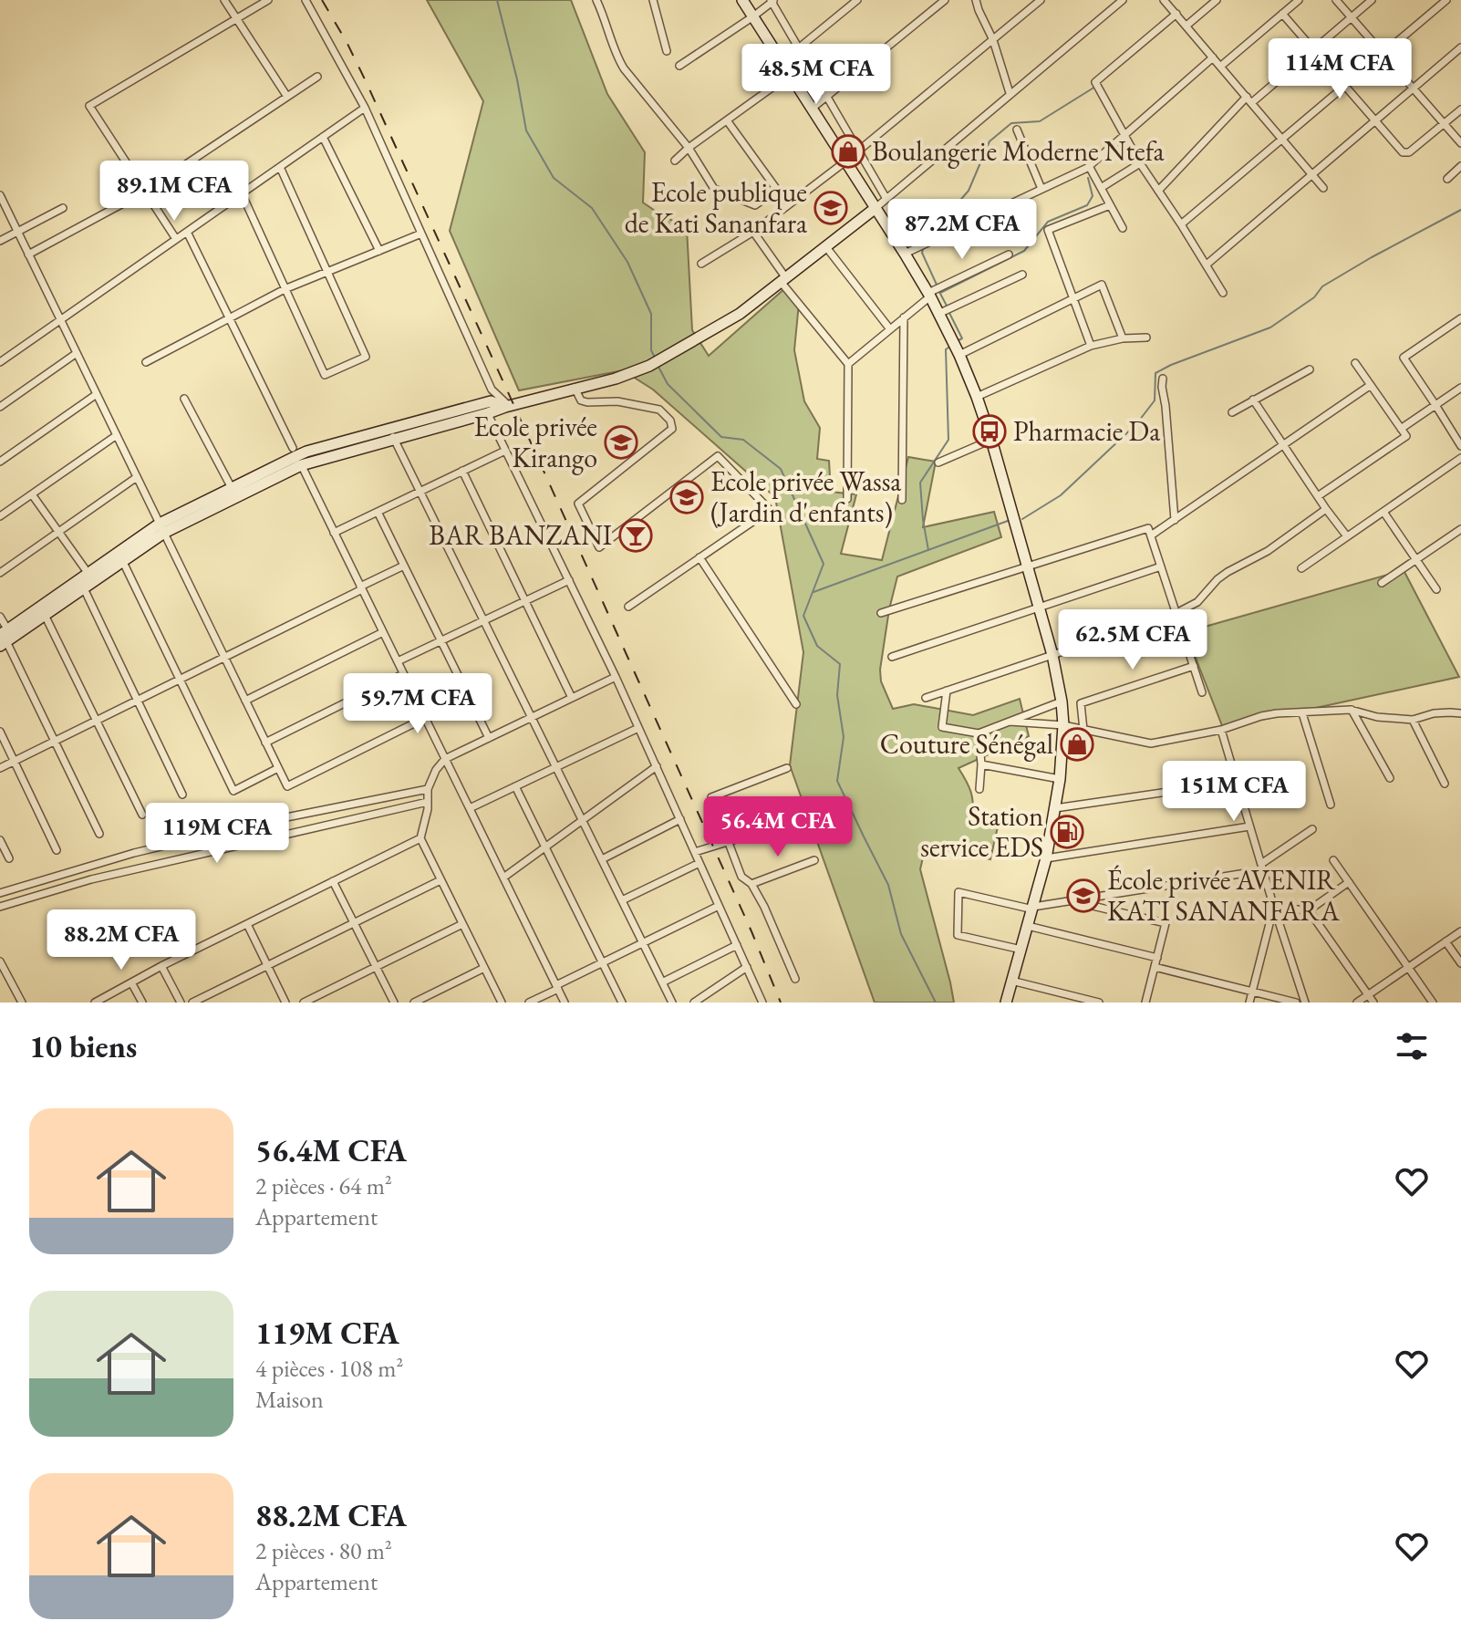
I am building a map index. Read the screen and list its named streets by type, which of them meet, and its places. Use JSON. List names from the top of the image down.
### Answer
{
  "places": {
    "shop": ["Boulangerie Moderne Ntefa", "Couture Sénégal"],
    "school or university": [
      "Ecole publique de Kati Sananfara",
      "Ecole privée Kirango",
      "Ecole privée Wassa (Jardin d'enfants)",
      "École privée AVENIR KATI SANANFARA"
    ],
    "bus stop": ["Pharmacie Da"],
    "bar": ["BAR BANZANI"],
    "fuel station": ["Station service EDS"]
  },
  "page": {
    "price": [
      "114M CFA",
      "48.5M CFA",
      "89.1M CFA",
      "87.2M CFA",
      "62.5M CFA",
      "59.7M CFA",
      "151M CFA",
      "56.4M CFA",
      "119M CFA",
      "88.2M CFA"
    ],
    "heading": "10 biens",
    "list": [
      {
        "name": "56.4M CFA",
        "note": "2 pièces · 64 m² · Appartement"
      },
      {
        "name": "119M CFA",
        "note": "4 pièces · 108 m² · Maison"
      },
      {
        "name": "88.2M CFA",
        "note": "2 pièces · 80 m² · Appartement"
      }
    ]
  }
}
